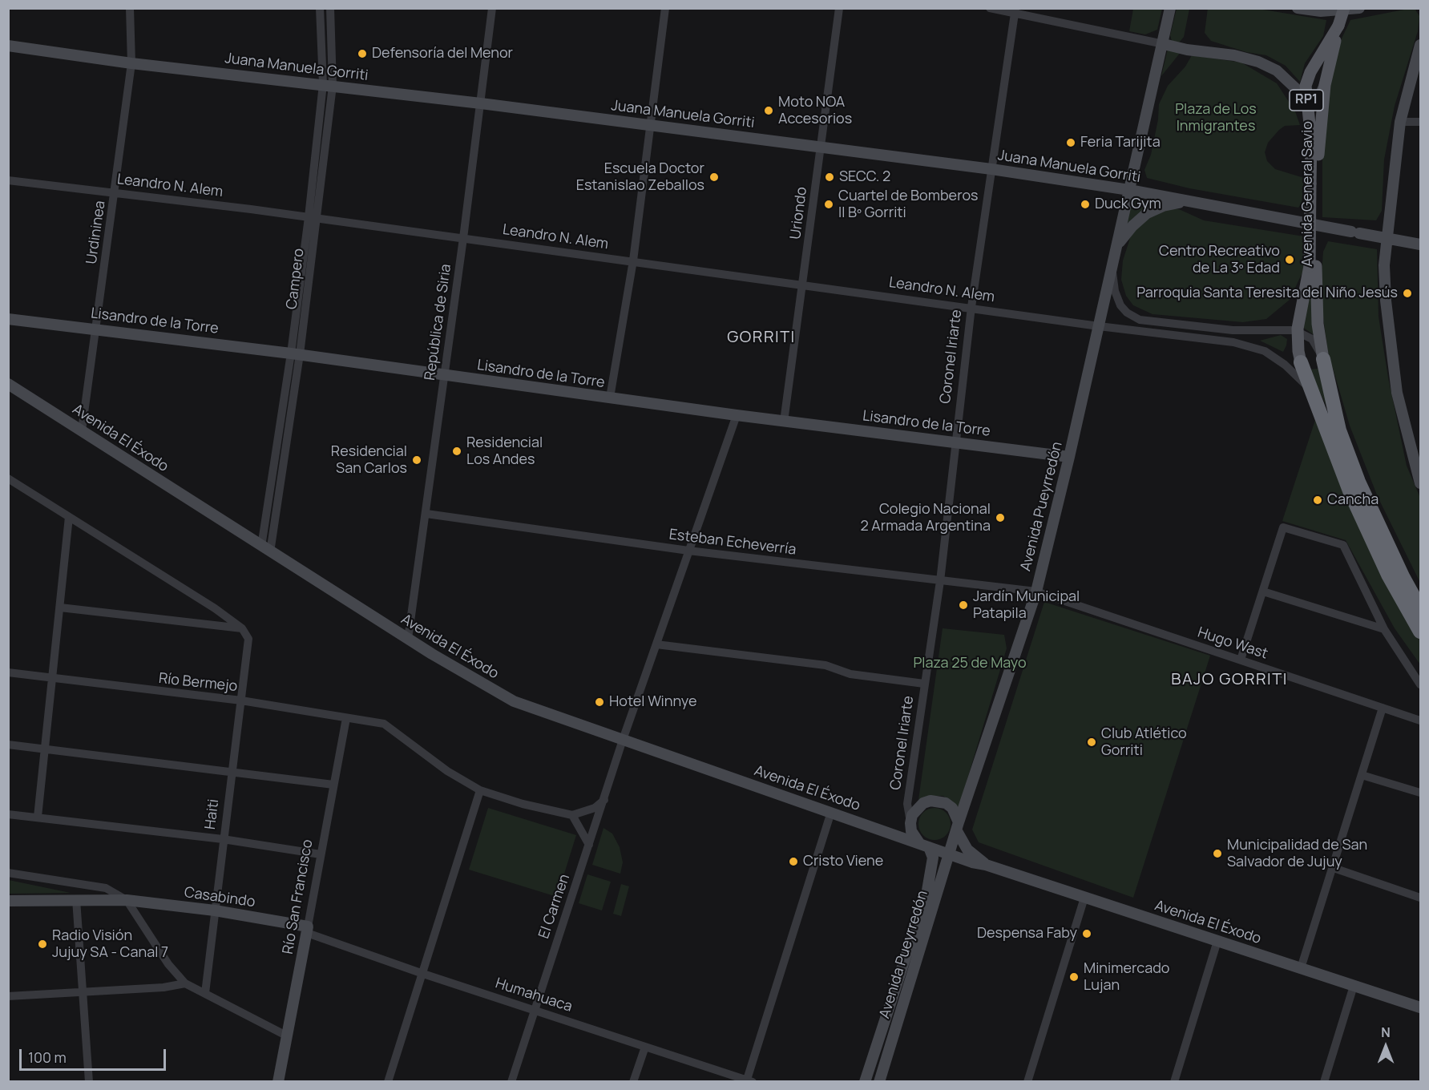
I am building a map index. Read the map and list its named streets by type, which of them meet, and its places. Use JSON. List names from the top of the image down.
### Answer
{
  "streets": {
    "highway": ["RP1", "Avenida General Savio"],
    "main road": [
      "Juana Manuela Gorriti",
      "Lisandro de la Torre",
      "Avenida El Éxodo",
      "Avenida Pueyrredón",
      "Río San Francisco",
      "Casabindo"
    ],
    "street": [
      "Leandro N. Alem",
      "Uriondo",
      "Urdininea",
      "Campero",
      "República de Siria",
      "Coronel Iriarte",
      "Esteban Echeverría",
      "Hugo Wast",
      "Río Bermejo",
      "Haiti",
      "El Carmen",
      "Humahuaca"
    ]
  },
  "crossings": [
    ["Juana Manuela Gorriti", "Uriondo"],
    ["Juana Manuela Gorriti", "Urdininea"],
    ["Juana Manuela Gorriti", "Campero"],
    ["Juana Manuela Gorriti", "República de Siria"],
    ["Juana Manuela Gorriti", "Coronel Iriarte"],
    ["Juana Manuela Gorriti", "Avenida Pueyrredón"],
    ["RP1", "Leandro N. Alem"],
    ["RP1", "Avenida General Savio"],
    ["RP1", "Avenida Pueyrredón"],
    ["Leandro N. Alem", "Uriondo"],
    ["Leandro N. Alem", "Urdininea"],
    ["Leandro N. Alem", "Campero"],
    ["Leandro N. Alem", "República de Siria"],
    ["Leandro N. Alem", "Coronel Iriarte"],
    ["Leandro N. Alem", "Avenida Pueyrredón"],
    ["Uriondo", "Lisandro de la Torre"],
    ["Urdininea", "Lisandro de la Torre"],
    ["Urdininea", "Avenida El Éxodo"],
    ["Campero", "Lisandro de la Torre"],
    ["Campero", "Avenida El Éxodo"],
    ["Lisandro de la Torre", "República de Siria"],
    ["Lisandro de la Torre", "Coronel Iriarte"],
    ["Lisandro de la Torre", "Avenida Pueyrredón"],
    ["Lisandro de la Torre", "El Carmen"],
    ["República de Siria", "Avenida El Éxodo"],
    ["República de Siria", "Esteban Echeverría"],
    ["Coronel Iriarte", "Avenida El Éxodo"],
    ["Coronel Iriarte", "Avenida Pueyrredón"],
    ["Coronel Iriarte", "Esteban Echeverría"],
    ["Avenida El Éxodo", "Avenida Pueyrredón"],
    ["Avenida El Éxodo", "El Carmen"],
    ["Avenida Pueyrredón", "Esteban Echeverría"],
    ["Avenida Pueyrredón", "Hugo Wast"],
    ["Esteban Echeverría", "Hugo Wast"],
    ["Esteban Echeverría", "El Carmen"],
    ["Río Bermejo", "Haiti"],
    ["Río Bermejo", "Río San Francisco"],
    ["Haiti", "Casabindo"],
    ["Río San Francisco", "Casabindo"],
    ["Río San Francisco", "Humahuaca"],
    ["Casabindo", "Humahuaca"],
    ["El Carmen", "Humahuaca"]
  ],
  "districts": ["GORRITI", "BAJO GORRITI"],
  "parks": ["Plaza de Los Inmigrantes", "Plaza 25 de Mayo"],
  "places": [
    "Defensoría del Menor",
    "Moto NOA Accesorios",
    "Feria Tarijita",
    "Escuela Doctor Estanislao Zeballos",
    "SECC. 2",
    "Cuartel de Bomberos II Bº Gorriti",
    "Duck Gym",
    "Centro Recreativo de La 3º Edad",
    "Parroquia Santa Teresita del Niño Jesús",
    "Residencial Los Andes",
    "Residencial San Carlos",
    "Cancha",
    "Colegio Nacional 2 Armada Argentina",
    "Jardín Municipal Patapila",
    "Hotel Winnye",
    "Club Atlético Gorriti",
    "Municipalidad de San Salvador de Jujuy",
    "Cristo Viene",
    "Despensa Faby",
    "Radio Visión Jujuy SA - Canal 7",
    "Minimercado Lujan"
  ],
  "scale_bar": "100 m",
  "north": "top"
}
